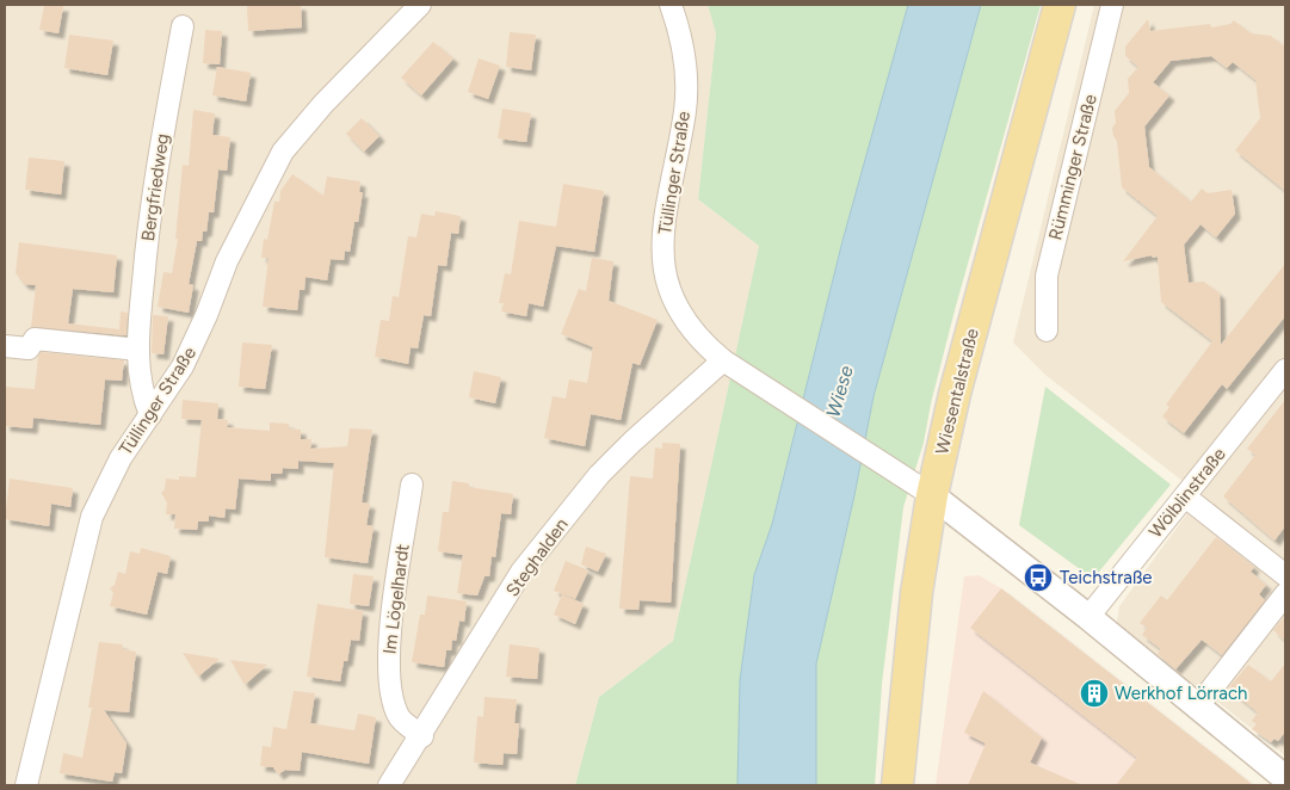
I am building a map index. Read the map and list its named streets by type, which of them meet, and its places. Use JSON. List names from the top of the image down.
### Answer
{
  "streets": {
    "main road": ["Wiesentalstraße"],
    "street": [
      "Rümminger Straße",
      "Tüllinger Straße",
      "Bergfriedweg",
      "Wölblinstraße",
      "Steghalden",
      "Im Lögelhardt"
    ]
  },
  "crossings": [
    ["Tüllinger Straße", "Bergfriedweg"],
    ["Tüllinger Straße", "Wiesentalstraße"],
    ["Tüllinger Straße", "Steghalden"],
    ["Steghalden", "Im Lögelhardt"]
  ],
  "water": ["Wiese"],
  "places": {
    "bus stop": ["Teichstraße"],
    "building": ["Werkhof Lörrach"]
  }
}
